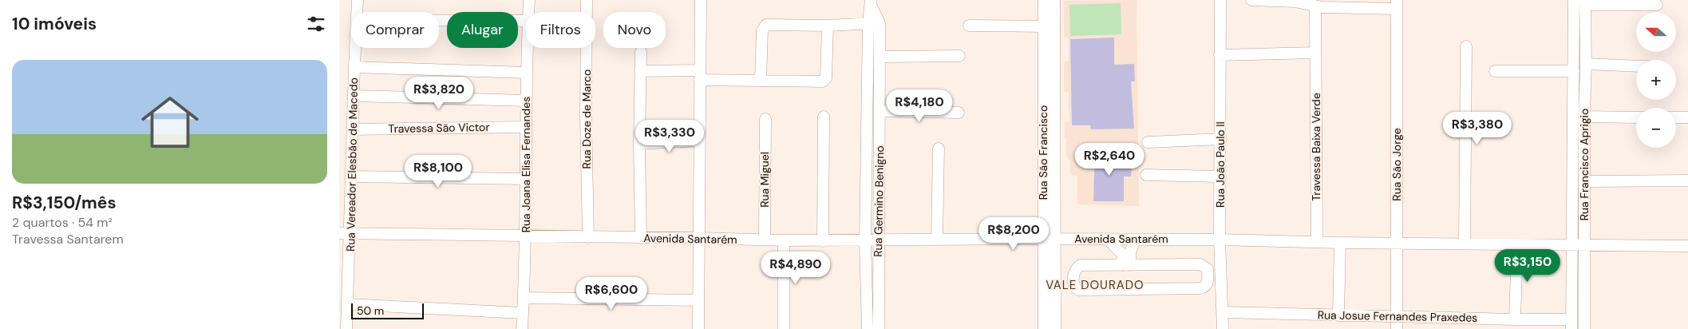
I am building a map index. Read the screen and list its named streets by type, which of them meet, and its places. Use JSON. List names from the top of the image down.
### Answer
{
  "streets": {
    "street": [
      "Rua Doze de Marco",
      "Travessa São Victor",
      "Travessa Baixa Verde",
      "Rua São Francisco",
      "Rua Vereador Elesbão de Macedo",
      "Rua Joana Elisa Fernandes",
      "Rua João Paulo II",
      "Rua São Jorge",
      "Rua Francisco Aprigio",
      "Rua Miguel",
      "Rua Germino Benigno",
      "Avenida Santarém",
      "Rua Josue Fernandes Praxedes"
    ]
  },
  "crossings": [
    ["Rua Doze de Marco", "Avenida Santarém"],
    ["Travessa São Victor", "Rua Vereador Elesbão de Macedo"],
    ["Travessa São Victor", "Rua Joana Elisa Fernandes"],
    ["Travessa Baixa Verde", "Avenida Santarém"],
    ["Rua São Francisco", "Avenida Santarém"],
    ["Rua Vereador Elesbão de Macedo", "Avenida Santarém"],
    ["Rua Joana Elisa Fernandes", "Avenida Santarém"],
    ["Rua João Paulo II", "Avenida Santarém"],
    ["Rua João Paulo II", "Rua Josue Fernandes Praxedes"],
    ["Rua São Jorge", "Avenida Santarém"],
    ["Rua São Jorge", "Rua Josue Fernandes Praxedes"],
    ["Rua Francisco Aprigio", "Avenida Santarém"],
    ["Rua Francisco Aprigio", "Rua Josue Fernandes Praxedes"],
    ["Rua Miguel", "Avenida Santarém"],
    ["Rua Germino Benigno", "Avenida Santarém"]
  ],
  "districts": ["VALE DOURADO"],
  "scale_bar": "50 m",
  "north": "left",
  "page": {
    "heading": "10 imóveis",
    "map_buttons": ["+", "−"],
    "chip": [
      "Comprar",
      "Alugar",
      "Filtros",
      "Novo"
    ],
    "list": [
      {
        "name": "R$3,150/mês",
        "note": "2 quartos · 54 m² · Travessa Santarem"
      }
    ],
    "price": [
      "R$3,820",
      "R$4,180",
      "R$3,380",
      "R$3,330",
      "R$2,640",
      "R$8,100",
      "R$8,200",
      "R$3,150",
      "R$4,890",
      "R$6,600"
    ],
    "scale": "50 m"
  }
}
